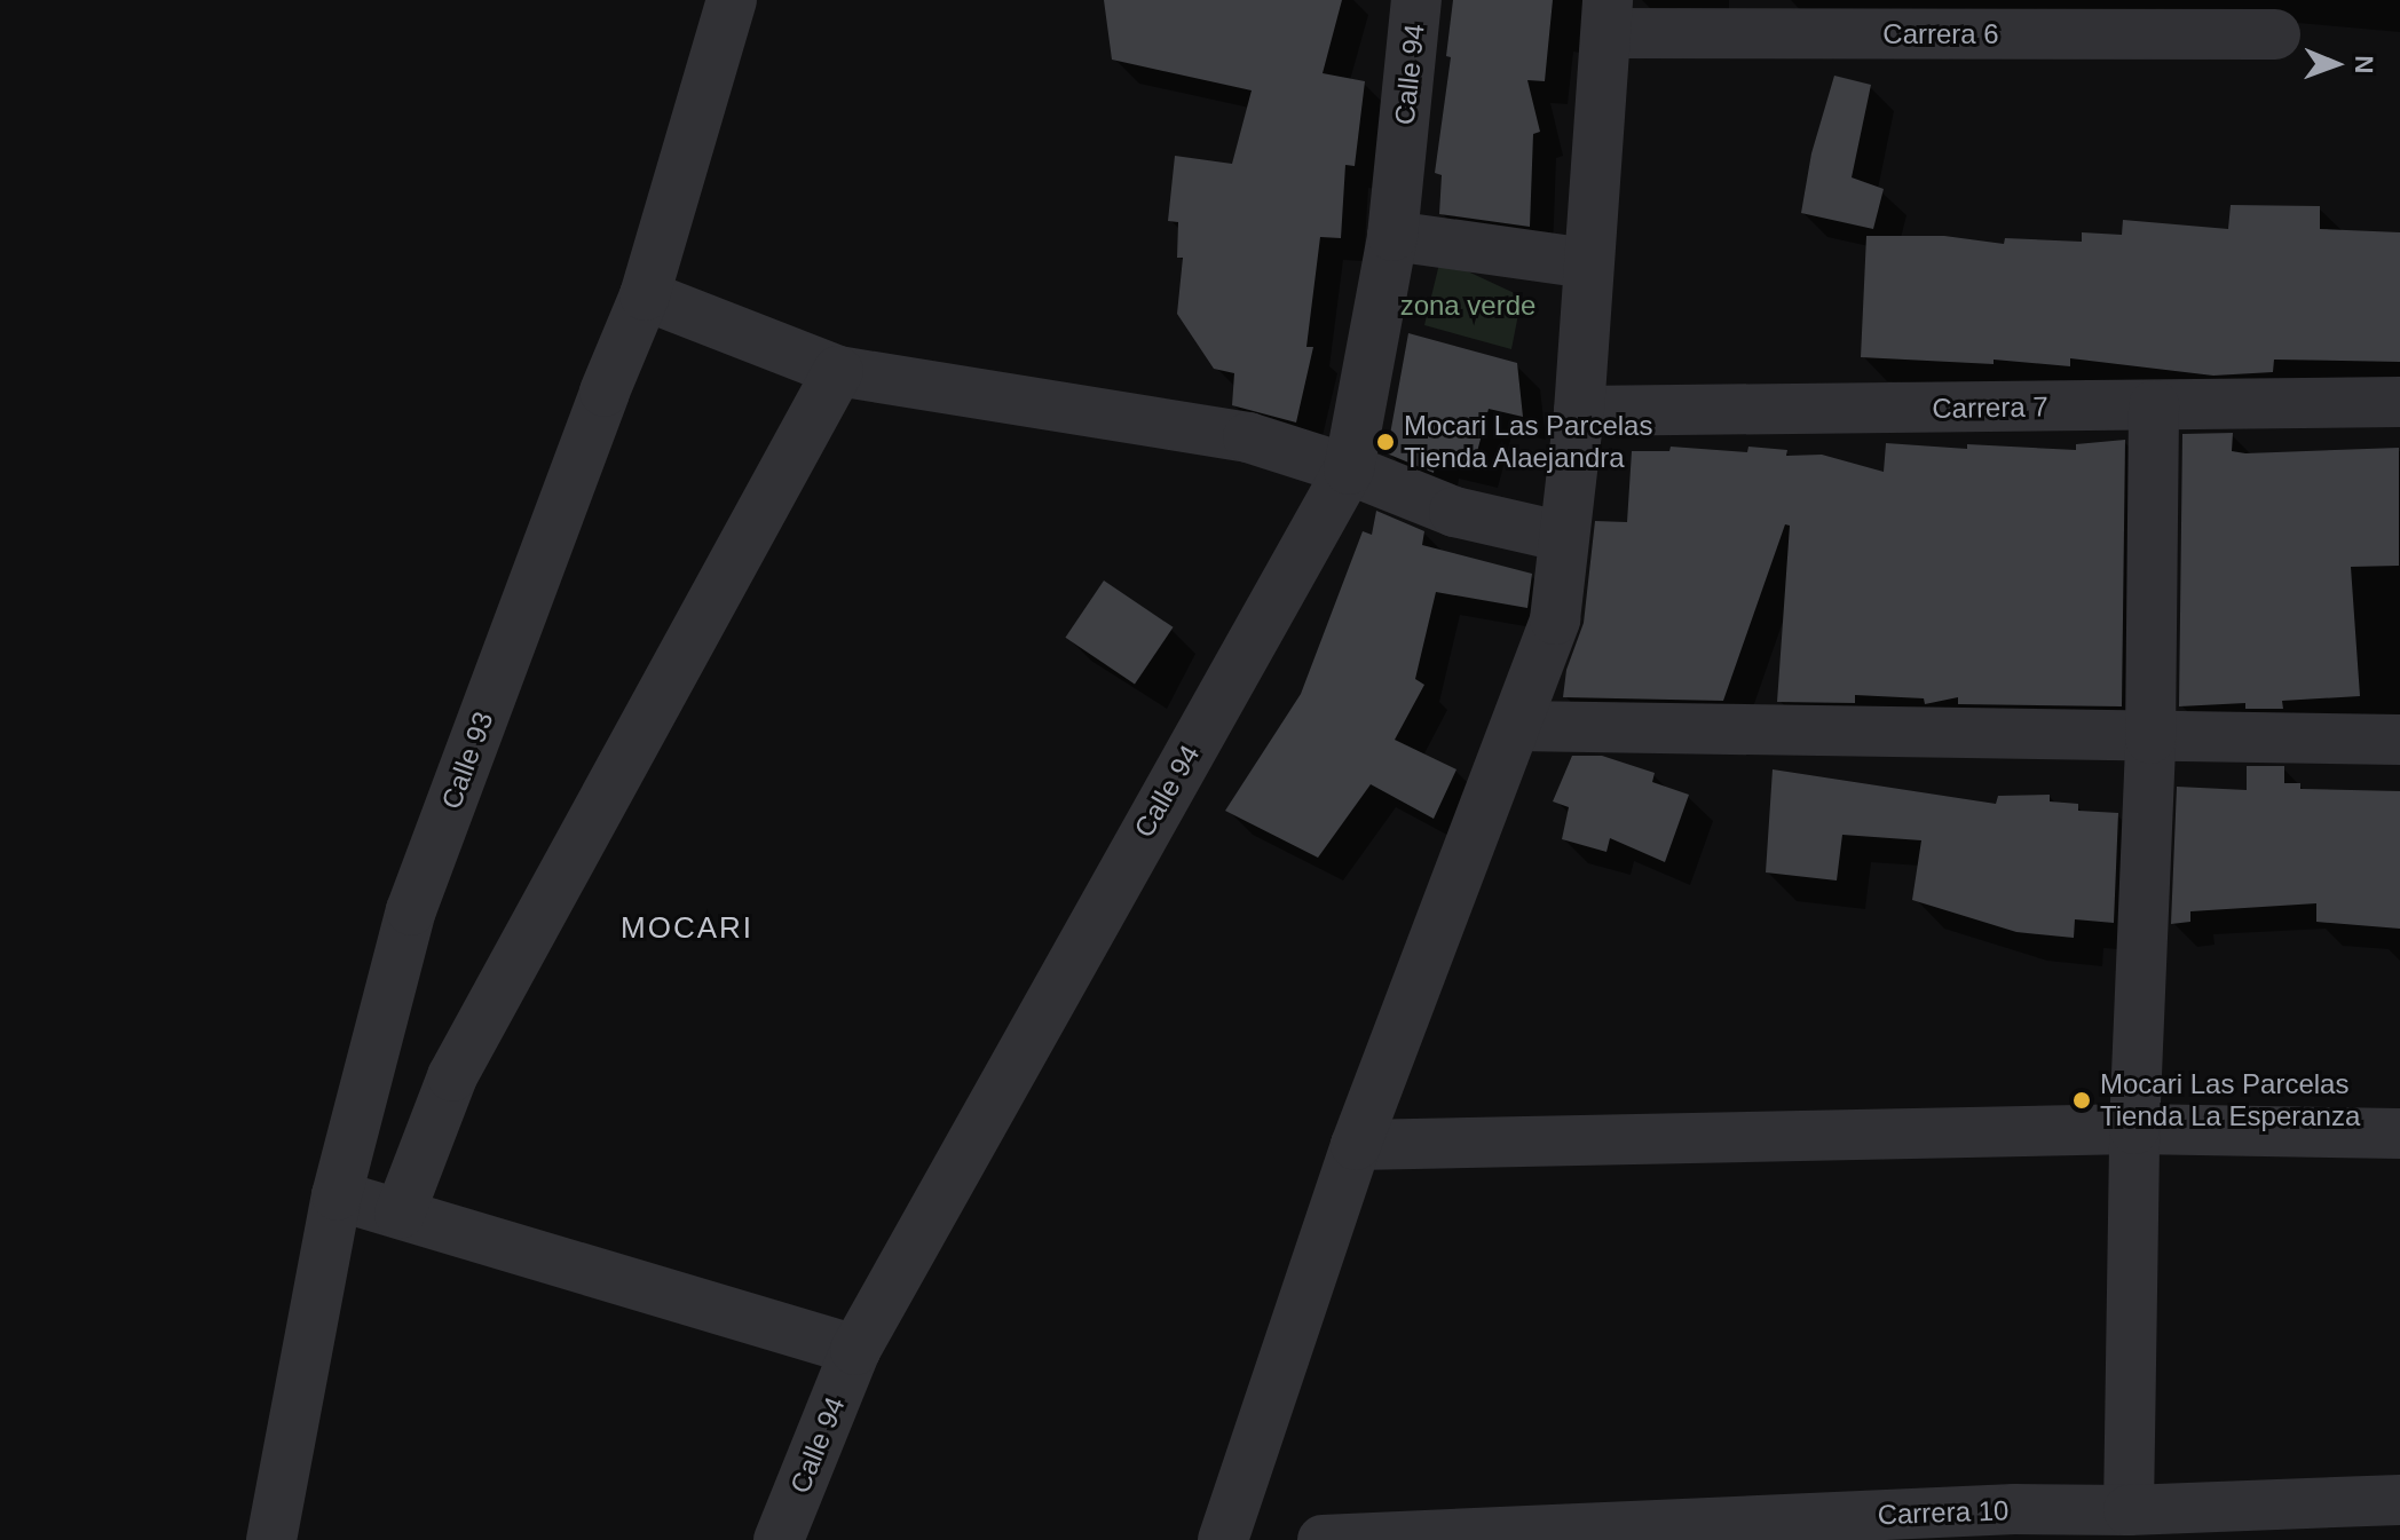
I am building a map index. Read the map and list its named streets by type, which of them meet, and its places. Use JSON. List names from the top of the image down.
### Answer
{
  "streets": {
    "street": [
      "Carrera 6",
      "Calle 94",
      "Carrera 7",
      "Calle 93",
      "Carrera 10"
    ]
  },
  "districts": ["MOCARI"],
  "parks": ["zona verde"],
  "places": ["Mocari Las Parcelas Tienda Alaejandra", "Mocari Las Parcelas Tienda La Esperanza"],
  "north": "right"
}
